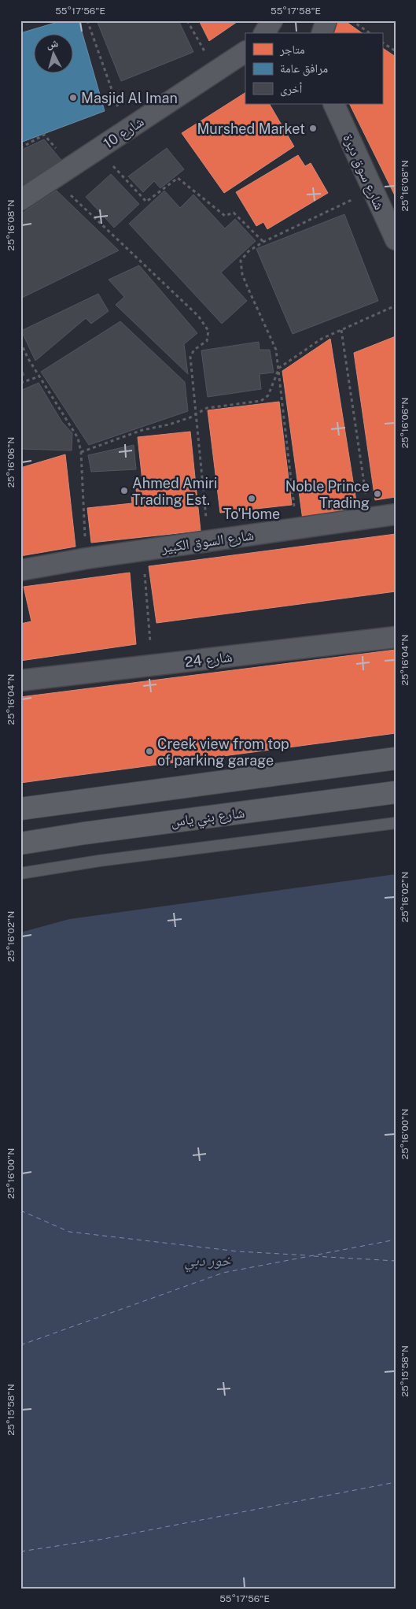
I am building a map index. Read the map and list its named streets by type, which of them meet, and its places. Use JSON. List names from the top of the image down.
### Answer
{
  "streets": {
    "main road": ["شارع بني ياس"],
    "street": [
      "شارع 10",
      "شارع سوق ديرة",
      "شارع السوق الكبير",
      "شارع 24"
    ]
  },
  "water": ["خور دبي"],
  "places": [
    "Masjid Al Iman",
    "Murshed Market",
    "Ahmed Amiri Trading Est.",
    "Noble Prince Trading",
    "To'Home",
    "Creek view from top of parking garage"
  ],
  "legend": ["متاجر", "مرافق عامة", "أخرى"],
  "north": "top",
  "coordinates": [
    "55°17'56\"E",
    "55°17'58\"E",
    "25°16'08\"N",
    "25°16'06\"N",
    "25°16'04\"N",
    "25°16'02\"N",
    "25°16'00\"N",
    "25°15'58\"N"
  ]
}
